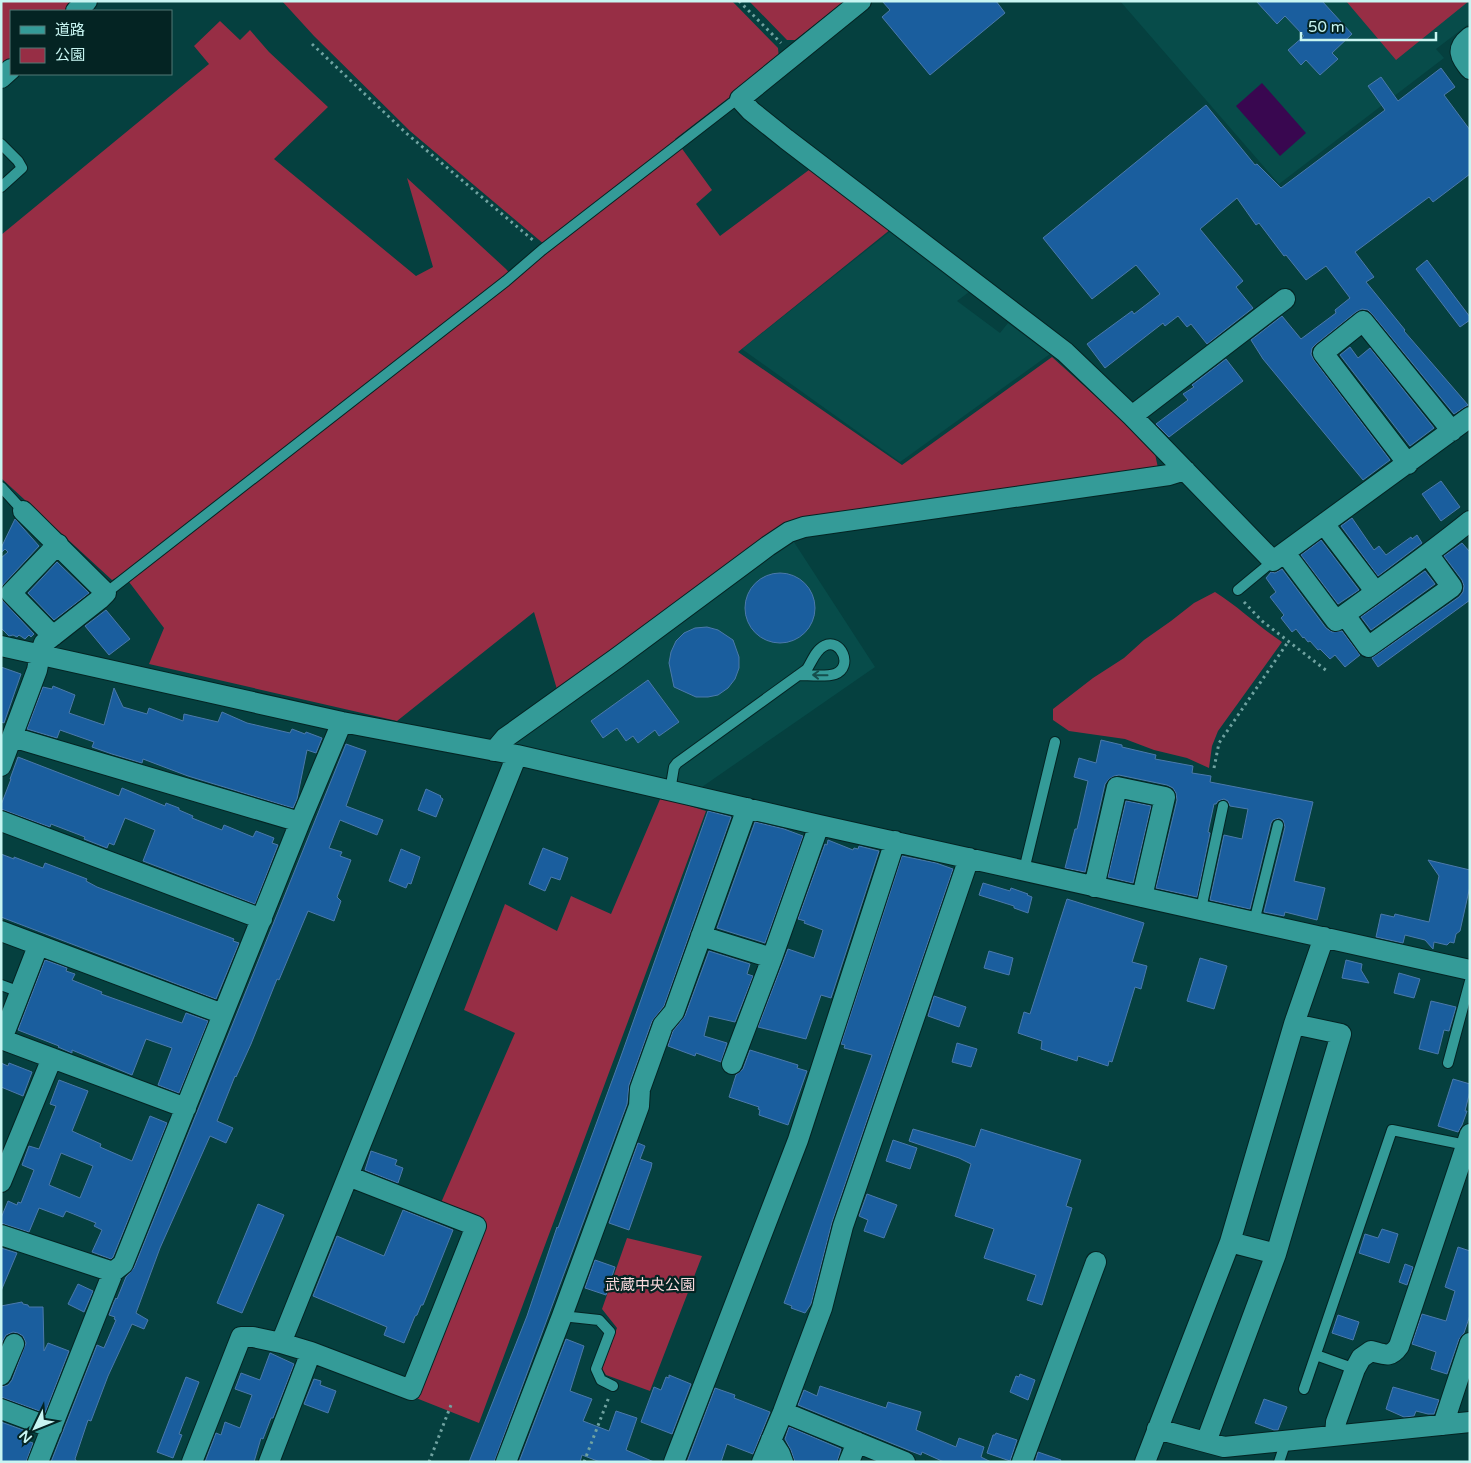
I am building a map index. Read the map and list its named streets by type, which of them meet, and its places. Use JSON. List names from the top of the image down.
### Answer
{
  "parks": ["武蔵中央公園"],
  "legend": ["道路", "公園"],
  "scale_bar": "50 m",
  "north": "bottom left"
}
